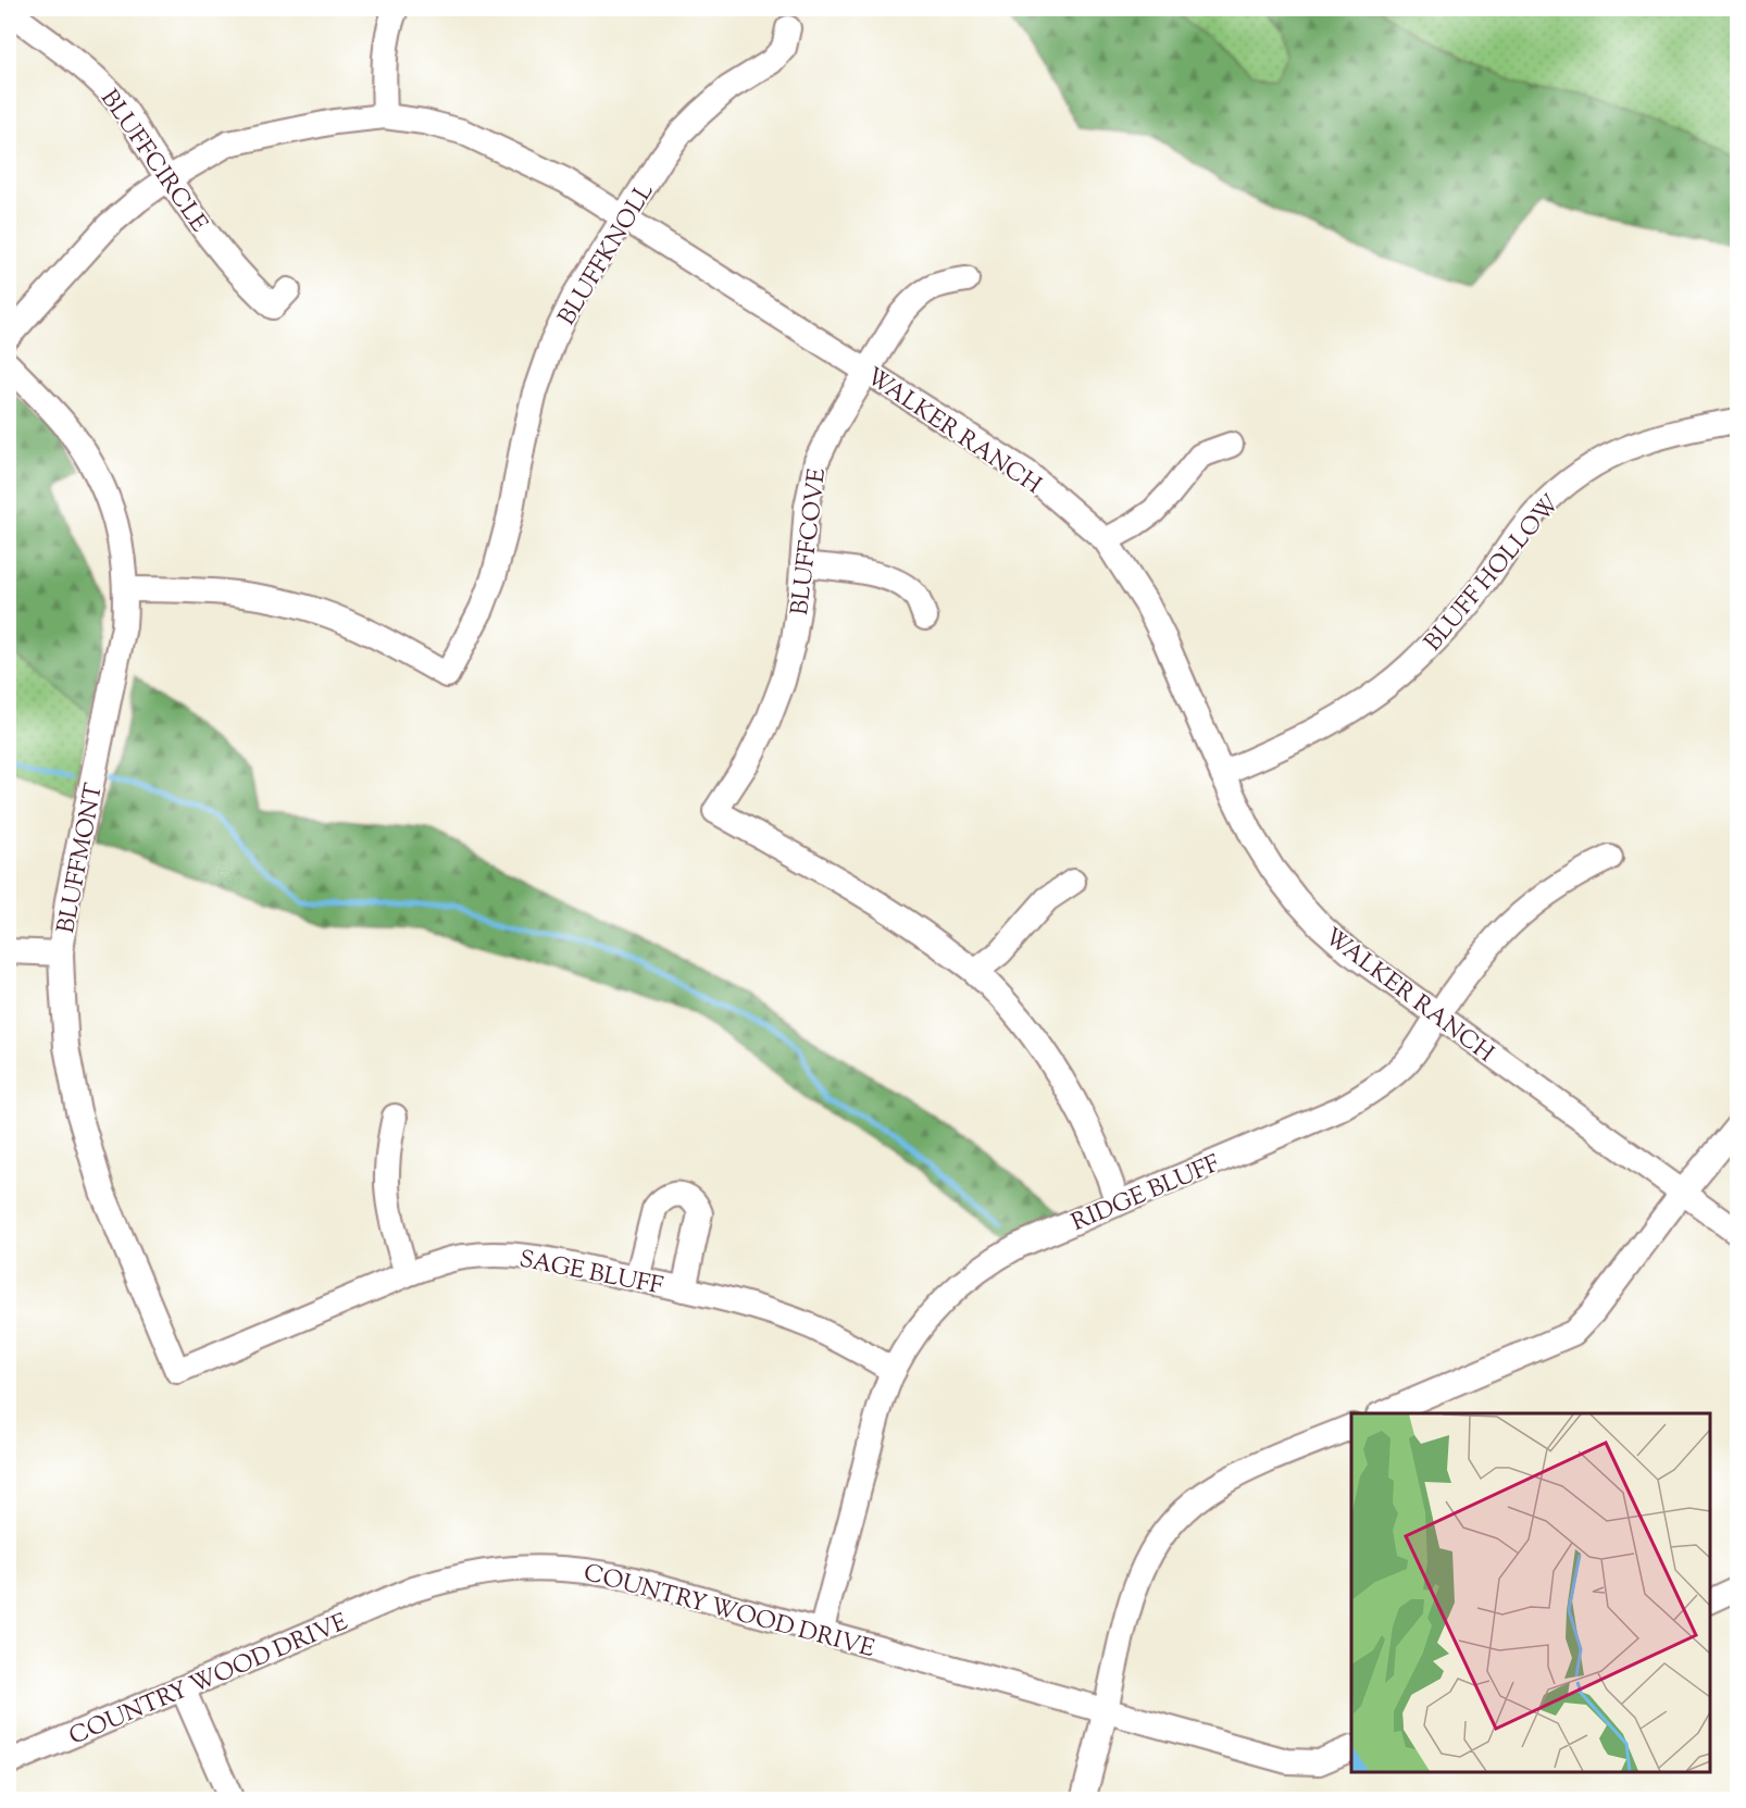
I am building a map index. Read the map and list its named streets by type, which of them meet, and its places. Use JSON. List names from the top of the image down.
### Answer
{
  "streets": {
    "street": [
      "BLUFFCIRCLE",
      "BLUFFKNOLL",
      "WALKER RANCH",
      "BLUFFCOVE",
      "BLUFF HOLLOW",
      "BLUFFMONT",
      "RIDGE BLUFF",
      "SAGE BLUFF",
      "COUNTRY WOOD DRIVE"
    ]
  },
  "crossings": [
    ["BLUFFCIRCLE", "WALKER RANCH"],
    ["BLUFFKNOLL", "WALKER RANCH"],
    ["BLUFFKNOLL", "BLUFFMONT"],
    ["WALKER RANCH", "BLUFFCOVE"],
    ["WALKER RANCH", "BLUFF HOLLOW"],
    ["WALKER RANCH", "RIDGE BLUFF"],
    ["BLUFFMONT", "SAGE BLUFF"],
    ["RIDGE BLUFF", "SAGE BLUFF"],
    ["RIDGE BLUFF", "COUNTRY WOOD DRIVE"]
  ]
}
